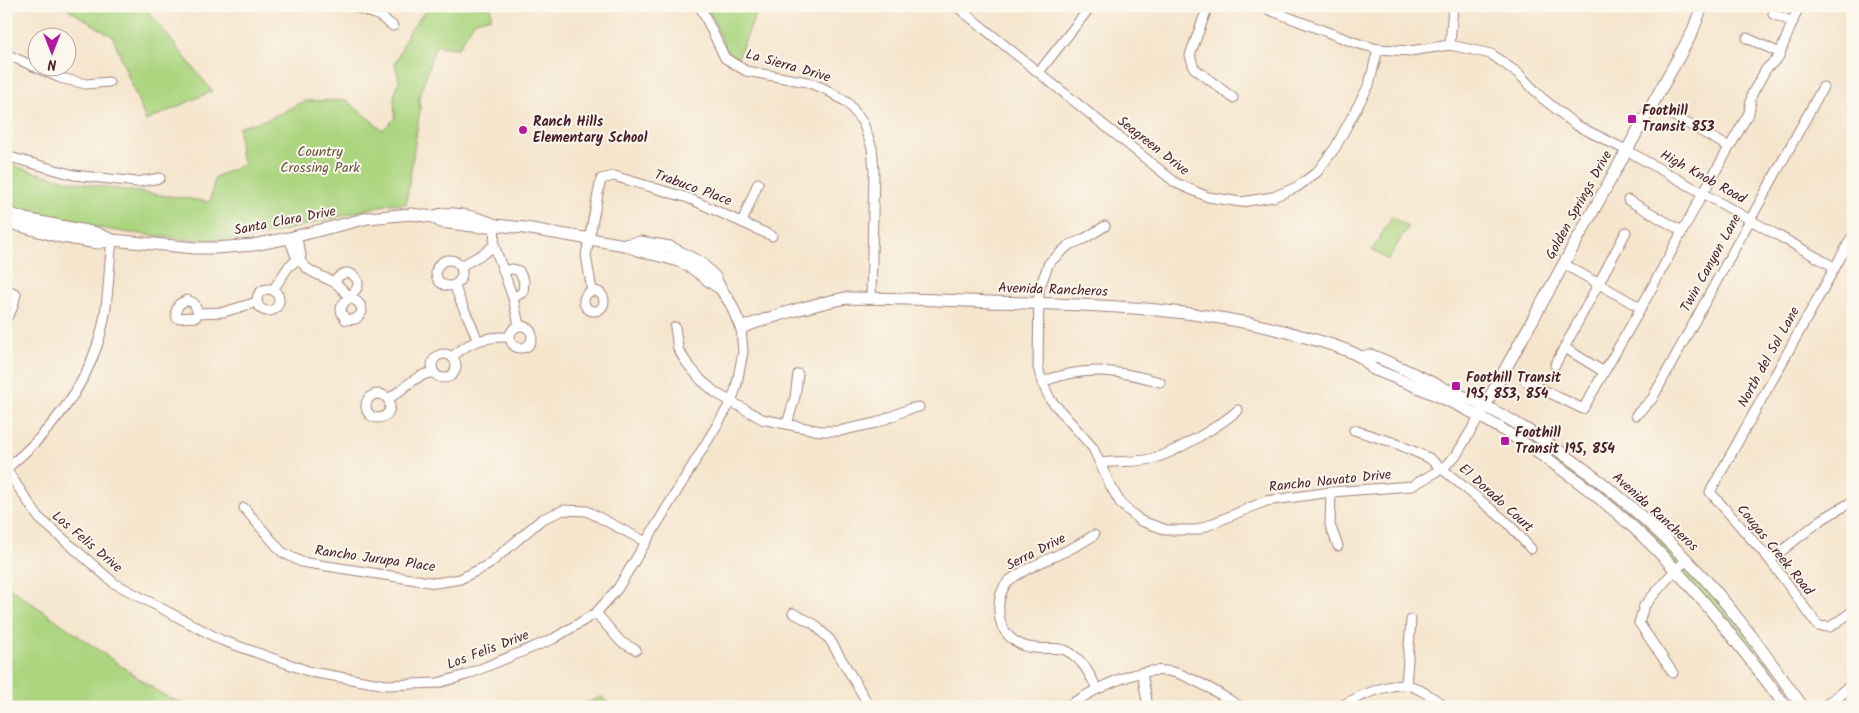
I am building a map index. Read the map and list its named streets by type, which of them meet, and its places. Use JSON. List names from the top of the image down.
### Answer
{
  "streets": {
    "main road": ["Golden Springs Drive", "Santa Clara Drive", "Avenida Rancheros"],
    "street": [
      "La Sierra Drive",
      "Seagreen Drive",
      "High Knob Road",
      "Trabuco Place",
      "Twin Canyon Lane",
      "North del Sol Lane",
      "Rancho Navato Drive",
      "El Dorado Court",
      "Los Felis Drive",
      "Cougas Creek Road",
      "Serra Drive",
      "Rancho Jurupa Place"
    ]
  },
  "crossings": [
    ["La Sierra Drive", "Avenida Rancheros"],
    ["Seagreen Drive", "High Knob Road"],
    ["High Knob Road", "Golden Springs Drive"],
    ["High Knob Road", "Twin Canyon Lane"],
    ["High Knob Road", "North del Sol Lane"],
    ["Trabuco Place", "Santa Clara Drive"],
    ["Golden Springs Drive", "Avenida Rancheros"],
    ["Golden Springs Drive", "Rancho Navato Drive"],
    ["Santa Clara Drive", "Avenida Rancheros"],
    ["Santa Clara Drive", "Los Felis Drive"],
    ["Avenida Rancheros", "Rancho Navato Drive"],
    ["Avenida Rancheros", "Los Felis Drive"],
    ["North del Sol Lane", "Cougas Creek Road"],
    ["Rancho Navato Drive", "El Dorado Court"],
    ["Los Felis Drive", "Rancho Jurupa Place"]
  ],
  "parks": ["Country Crossing Park"],
  "places": {
    "transit": ["Foothill Transit 853", "Foothill Transit 195, 853, 854", "Foothill Transit 195, 854"],
    "other": ["Ranch Hills Elementary School"]
  },
  "north": "bottom"
}
